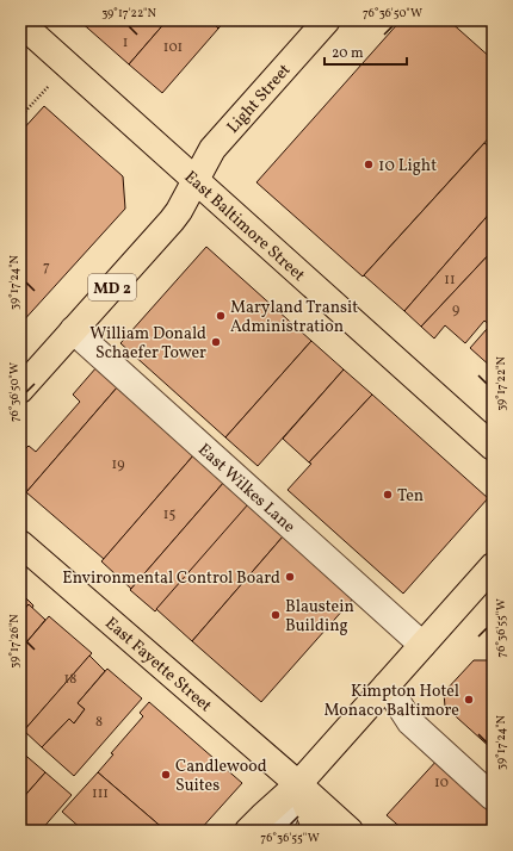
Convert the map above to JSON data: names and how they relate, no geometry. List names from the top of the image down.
{
  "streets": {
    "main road": [
      "Light Street",
      "East Baltimore Street",
      "MD 2",
      "East Fayette Street"
    ],
    "lane": ["East Wilkes Lane"]
  },
  "crossings": [
    ["Light Street", "East Baltimore Street"],
    ["Light Street", "MD 2"],
    ["East Baltimore Street", "MD 2"],
    ["MD 2", "East Wilkes Lane"]
  ],
  "places": [
    "10 Light",
    "Maryland Transit Administration",
    "William Donald Schaefer Tower",
    "Ten",
    "Environmental Control Board",
    "Blaustein Building",
    "Kimpton Hotel Monaco Baltimore",
    "Candlewood Suites"
  ],
  "house_numbers": [
    "1",
    "101",
    "7",
    "11",
    "9",
    "19",
    "15",
    "18",
    "8",
    "10",
    "111"
  ],
  "scale_bar": "20 m",
  "coordinates": [
    "39°17'22\"N",
    "76°36'50\"W",
    "39°17'24\"N",
    "76°36'55\"W",
    "39°17'26\"N"
  ]
}
